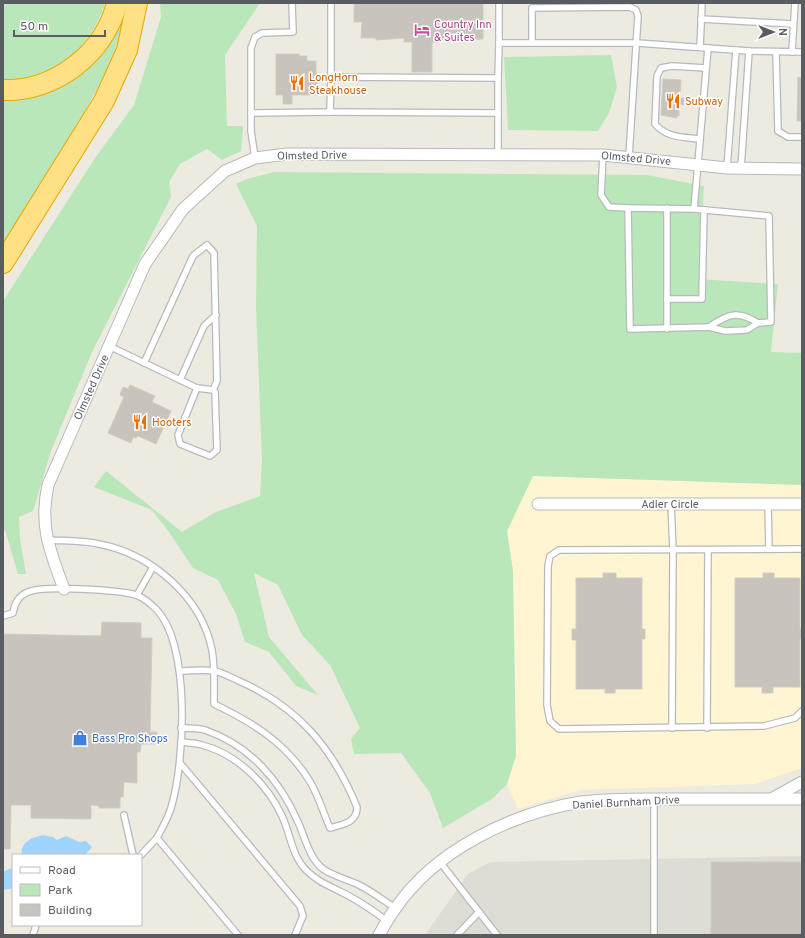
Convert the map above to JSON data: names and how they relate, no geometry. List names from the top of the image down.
{
  "streets": {
    "street": ["Olmsted Drive", "Adler Circle", "Daniel Burnham Drive"]
  },
  "places": {
    "hotel": ["Country Inn & Suites"],
    "restaurant": ["LongHorn Steakhouse", "Subway", "Hooters"],
    "shop": ["Bass Pro Shops"]
  },
  "legend": ["Road", "Park", "Building"],
  "scale_bar": "50 m",
  "north": "right"
}
